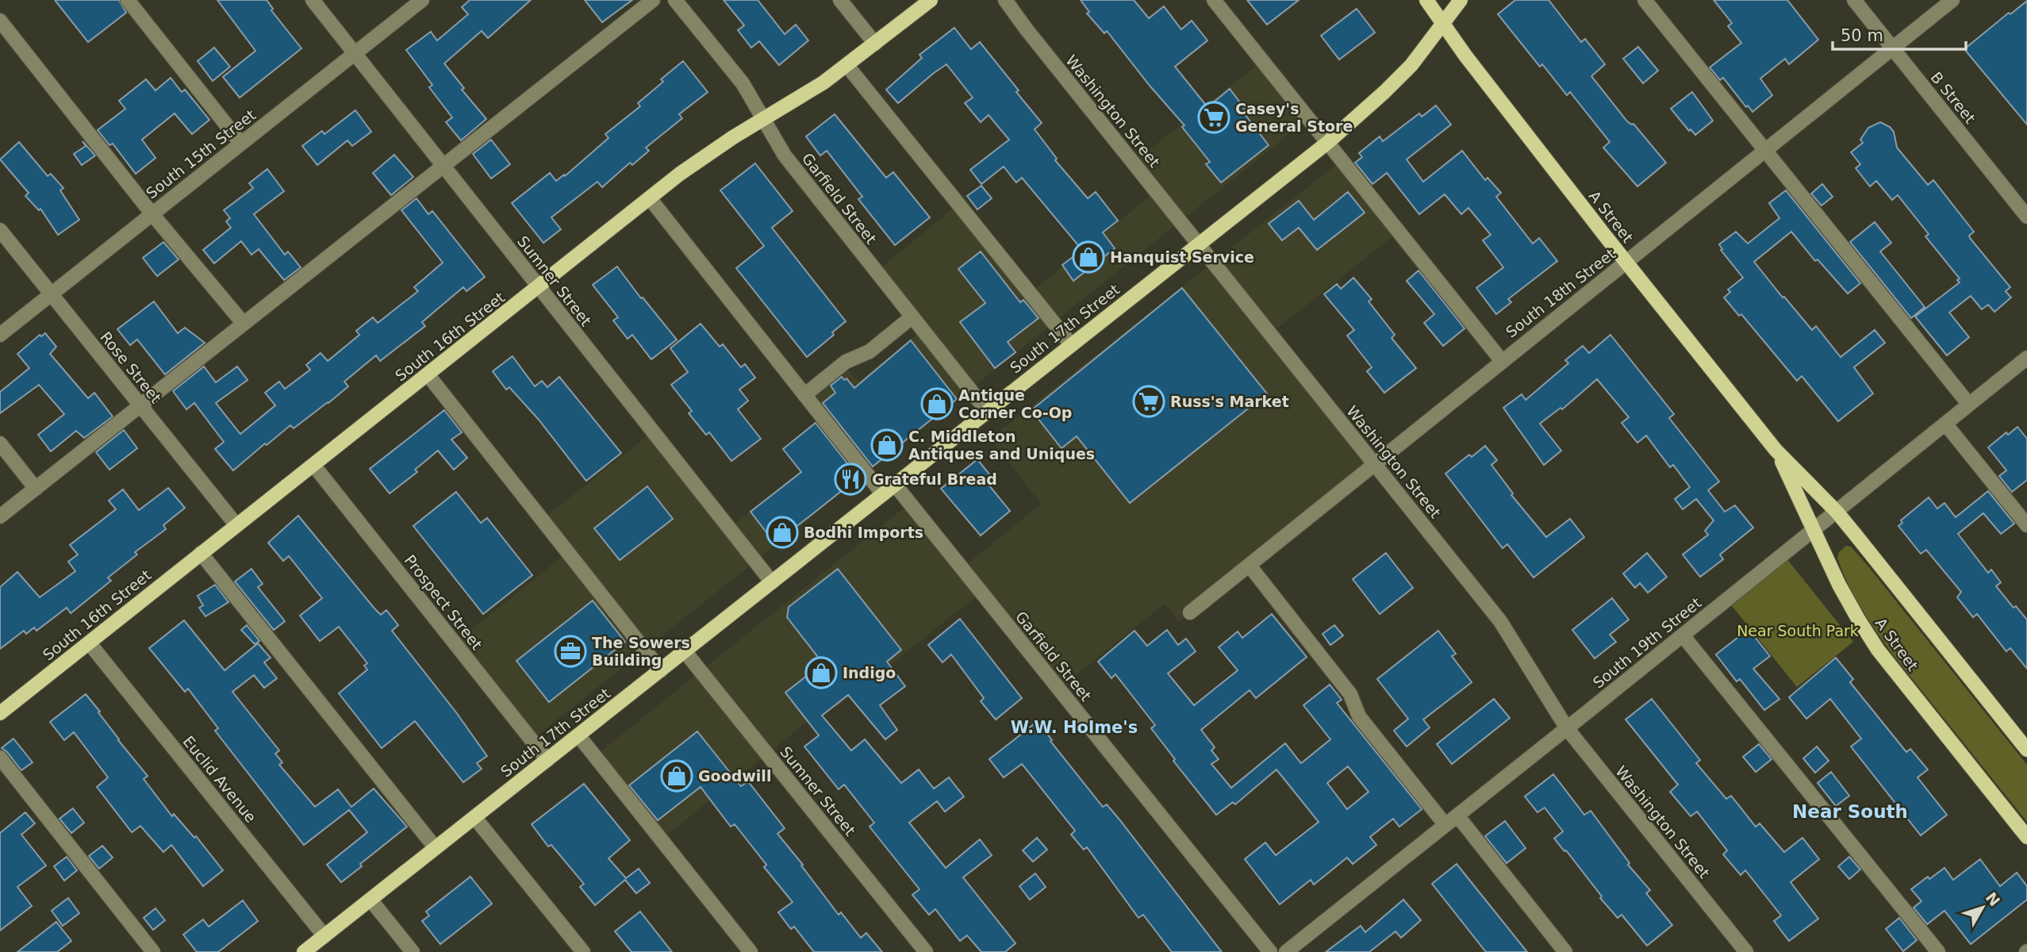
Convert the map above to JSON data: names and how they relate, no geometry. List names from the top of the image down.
{
  "streets": {
    "main road": ["A Street", "South 17th Street", "South 16th Street"],
    "street": [
      "B Street",
      "Washington Street",
      "South 15th Street",
      "Garfield Street",
      "Sumner Street",
      "South 18th Street",
      "Rose Street",
      "Prospect Street",
      "South 19th Street",
      "Euclid Avenue"
    ]
  },
  "crossings": [
    ["B Street", "South 18th Street"],
    ["Washington Street", "South 18th Street"],
    ["Washington Street", "South 17th Street"],
    ["Washington Street", "South 19th Street"],
    ["South 15th Street", "Sumner Street"],
    ["South 15th Street", "Rose Street"],
    ["Garfield Street", "South 17th Street"],
    ["Garfield Street", "South 16th Street"],
    ["A Street", "South 18th Street"],
    ["A Street", "South 17th Street"],
    ["A Street", "South 19th Street"],
    ["Sumner Street", "South 17th Street"],
    ["Sumner Street", "South 16th Street"],
    ["South 17th Street", "Prospect Street"],
    ["South 17th Street", "Euclid Avenue"],
    ["South 16th Street", "Rose Street"],
    ["South 16th Street", "Prospect Street"],
    ["South 16th Street", "Euclid Avenue"]
  ],
  "districts": ["W.W. Holme's", "Near South"],
  "parks": ["Near South Park"],
  "places": {
    "supermarket": ["Casey's General Store", "Russ's Market"],
    "shop": [
      "Hanquist Service",
      "Antique Corner Co-Op",
      "C. Middleton Antiques and Uniques",
      "Bodhi Imports",
      "Indigo",
      "Goodwill"
    ],
    "restaurant": ["Grateful Bread"],
    "office": ["The Sowers Building"]
  },
  "scale_bar": "50 m",
  "north": "top right"
}
